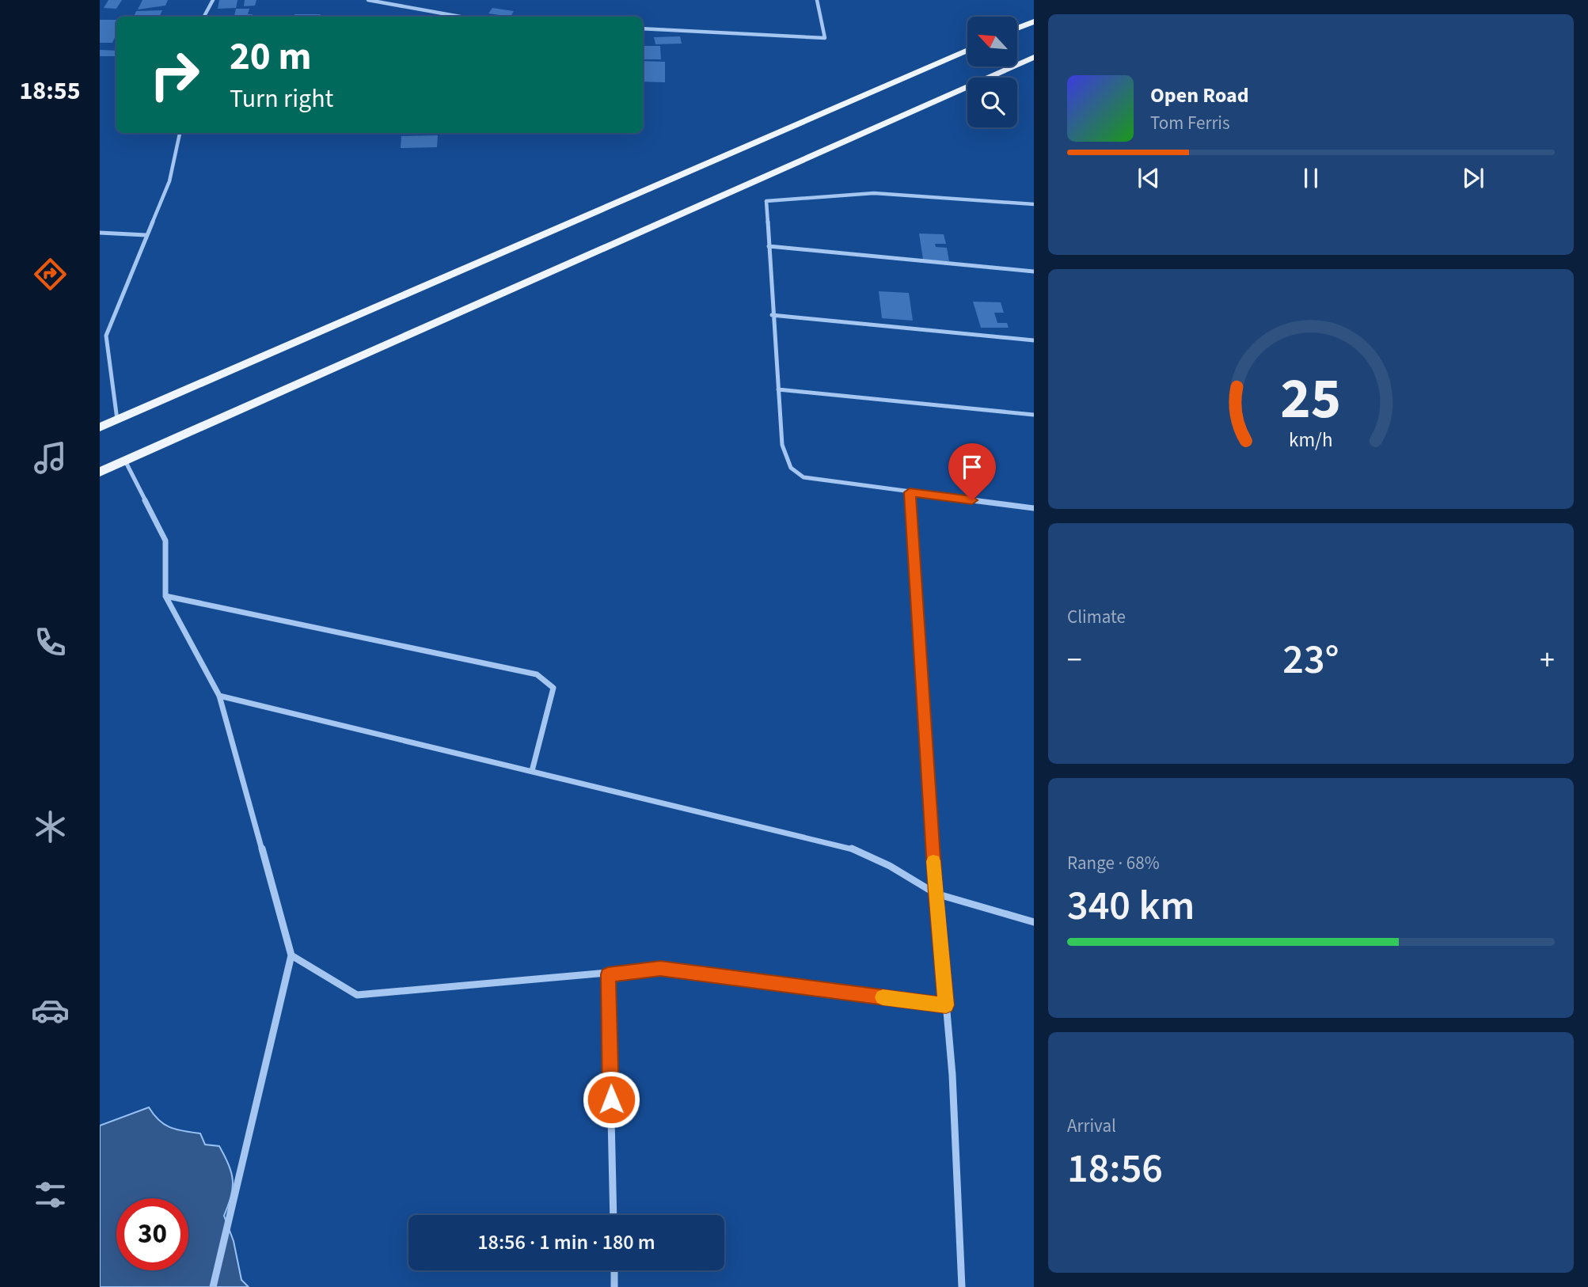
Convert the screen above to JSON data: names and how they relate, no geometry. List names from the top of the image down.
{
  "north": "top left",
  "page": {
    "tabs": "18:55",
    "turn": ["20 m", "Turn right"],
    "song": ["Open Road", "Tom Ferris"],
    "tile": [
      "Climate",
      ["Range · 68%", "340 km"],
      ["Arrival", "18:56"]
    ],
    "heat": ["−", "23°", "+"],
    "limit": "30",
    "trip": "18:56 · 1 min · 180 m",
    "gauge": ["25", "km/h"]
  }
}
